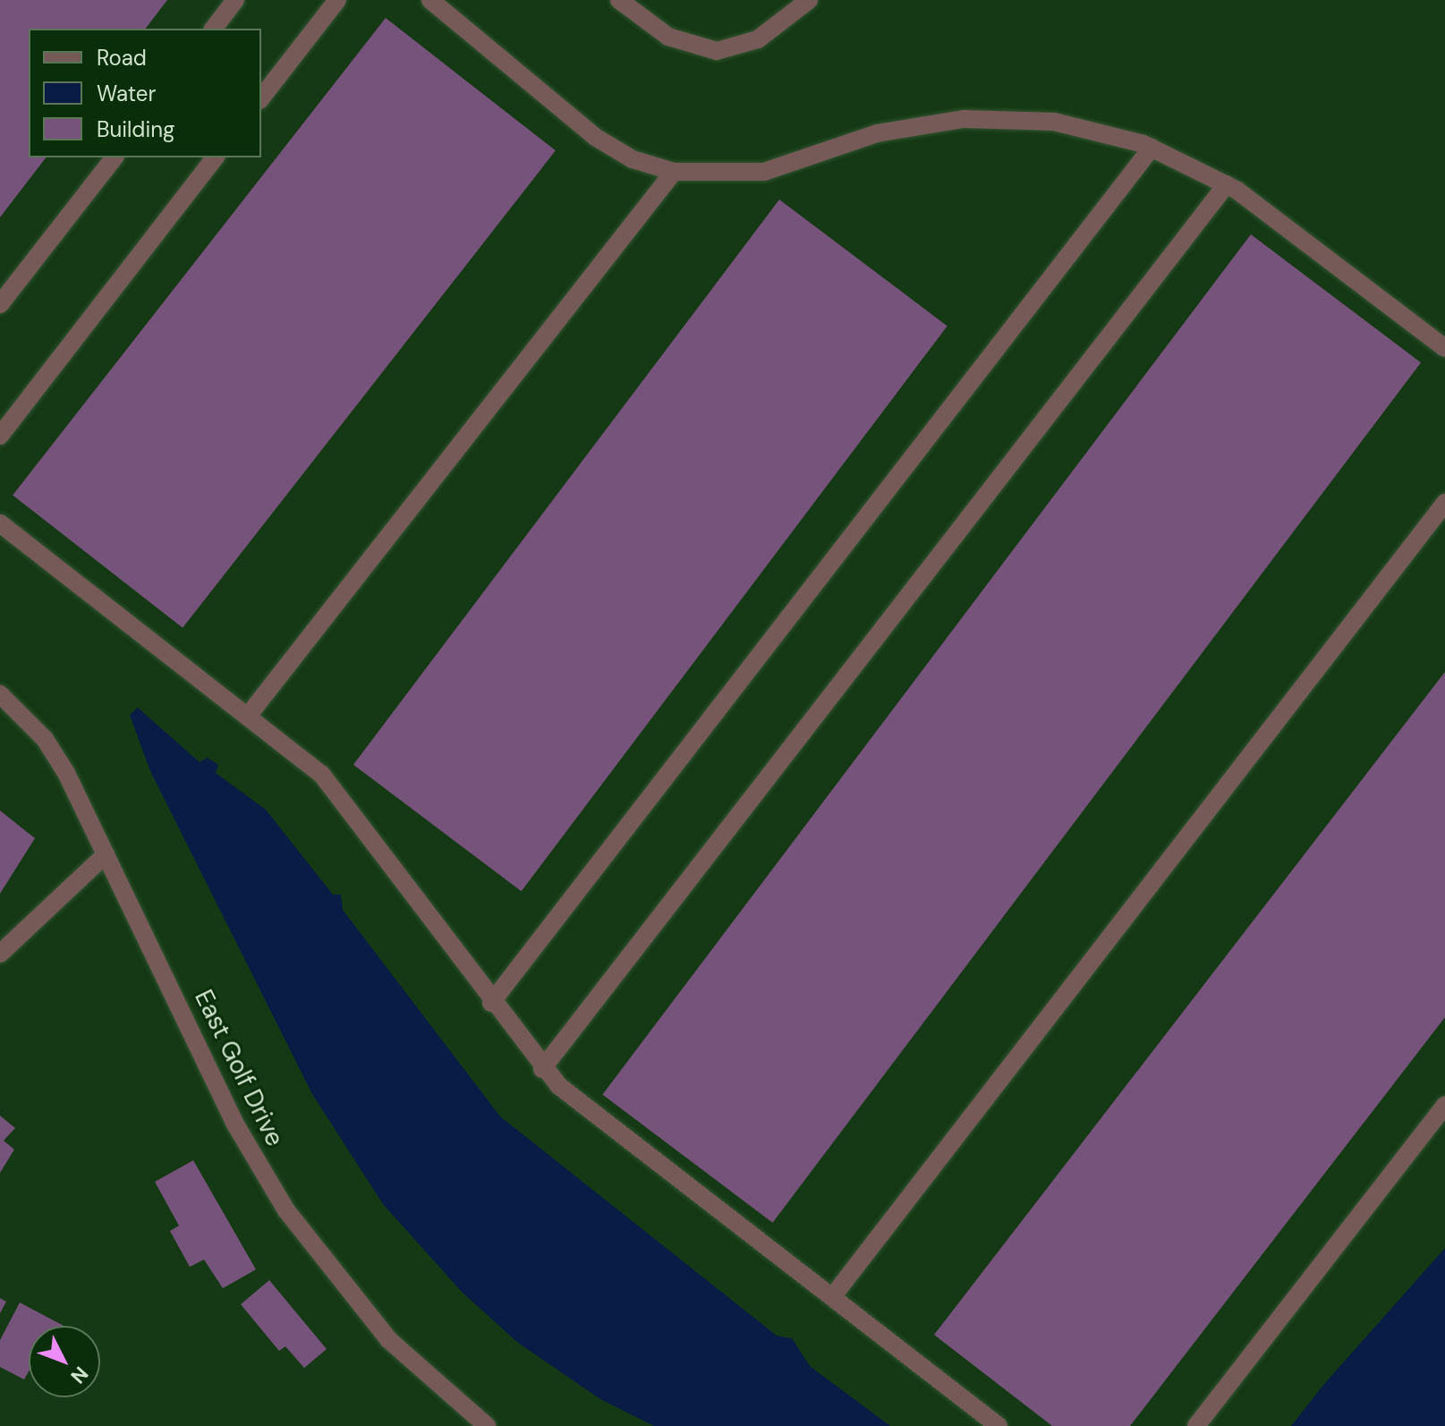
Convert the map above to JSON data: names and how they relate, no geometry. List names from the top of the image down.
{
  "streets": {
    "street": ["East Golf Drive"]
  },
  "legend": ["Road", "Water", "Building"],
  "north": "bottom right"
}
